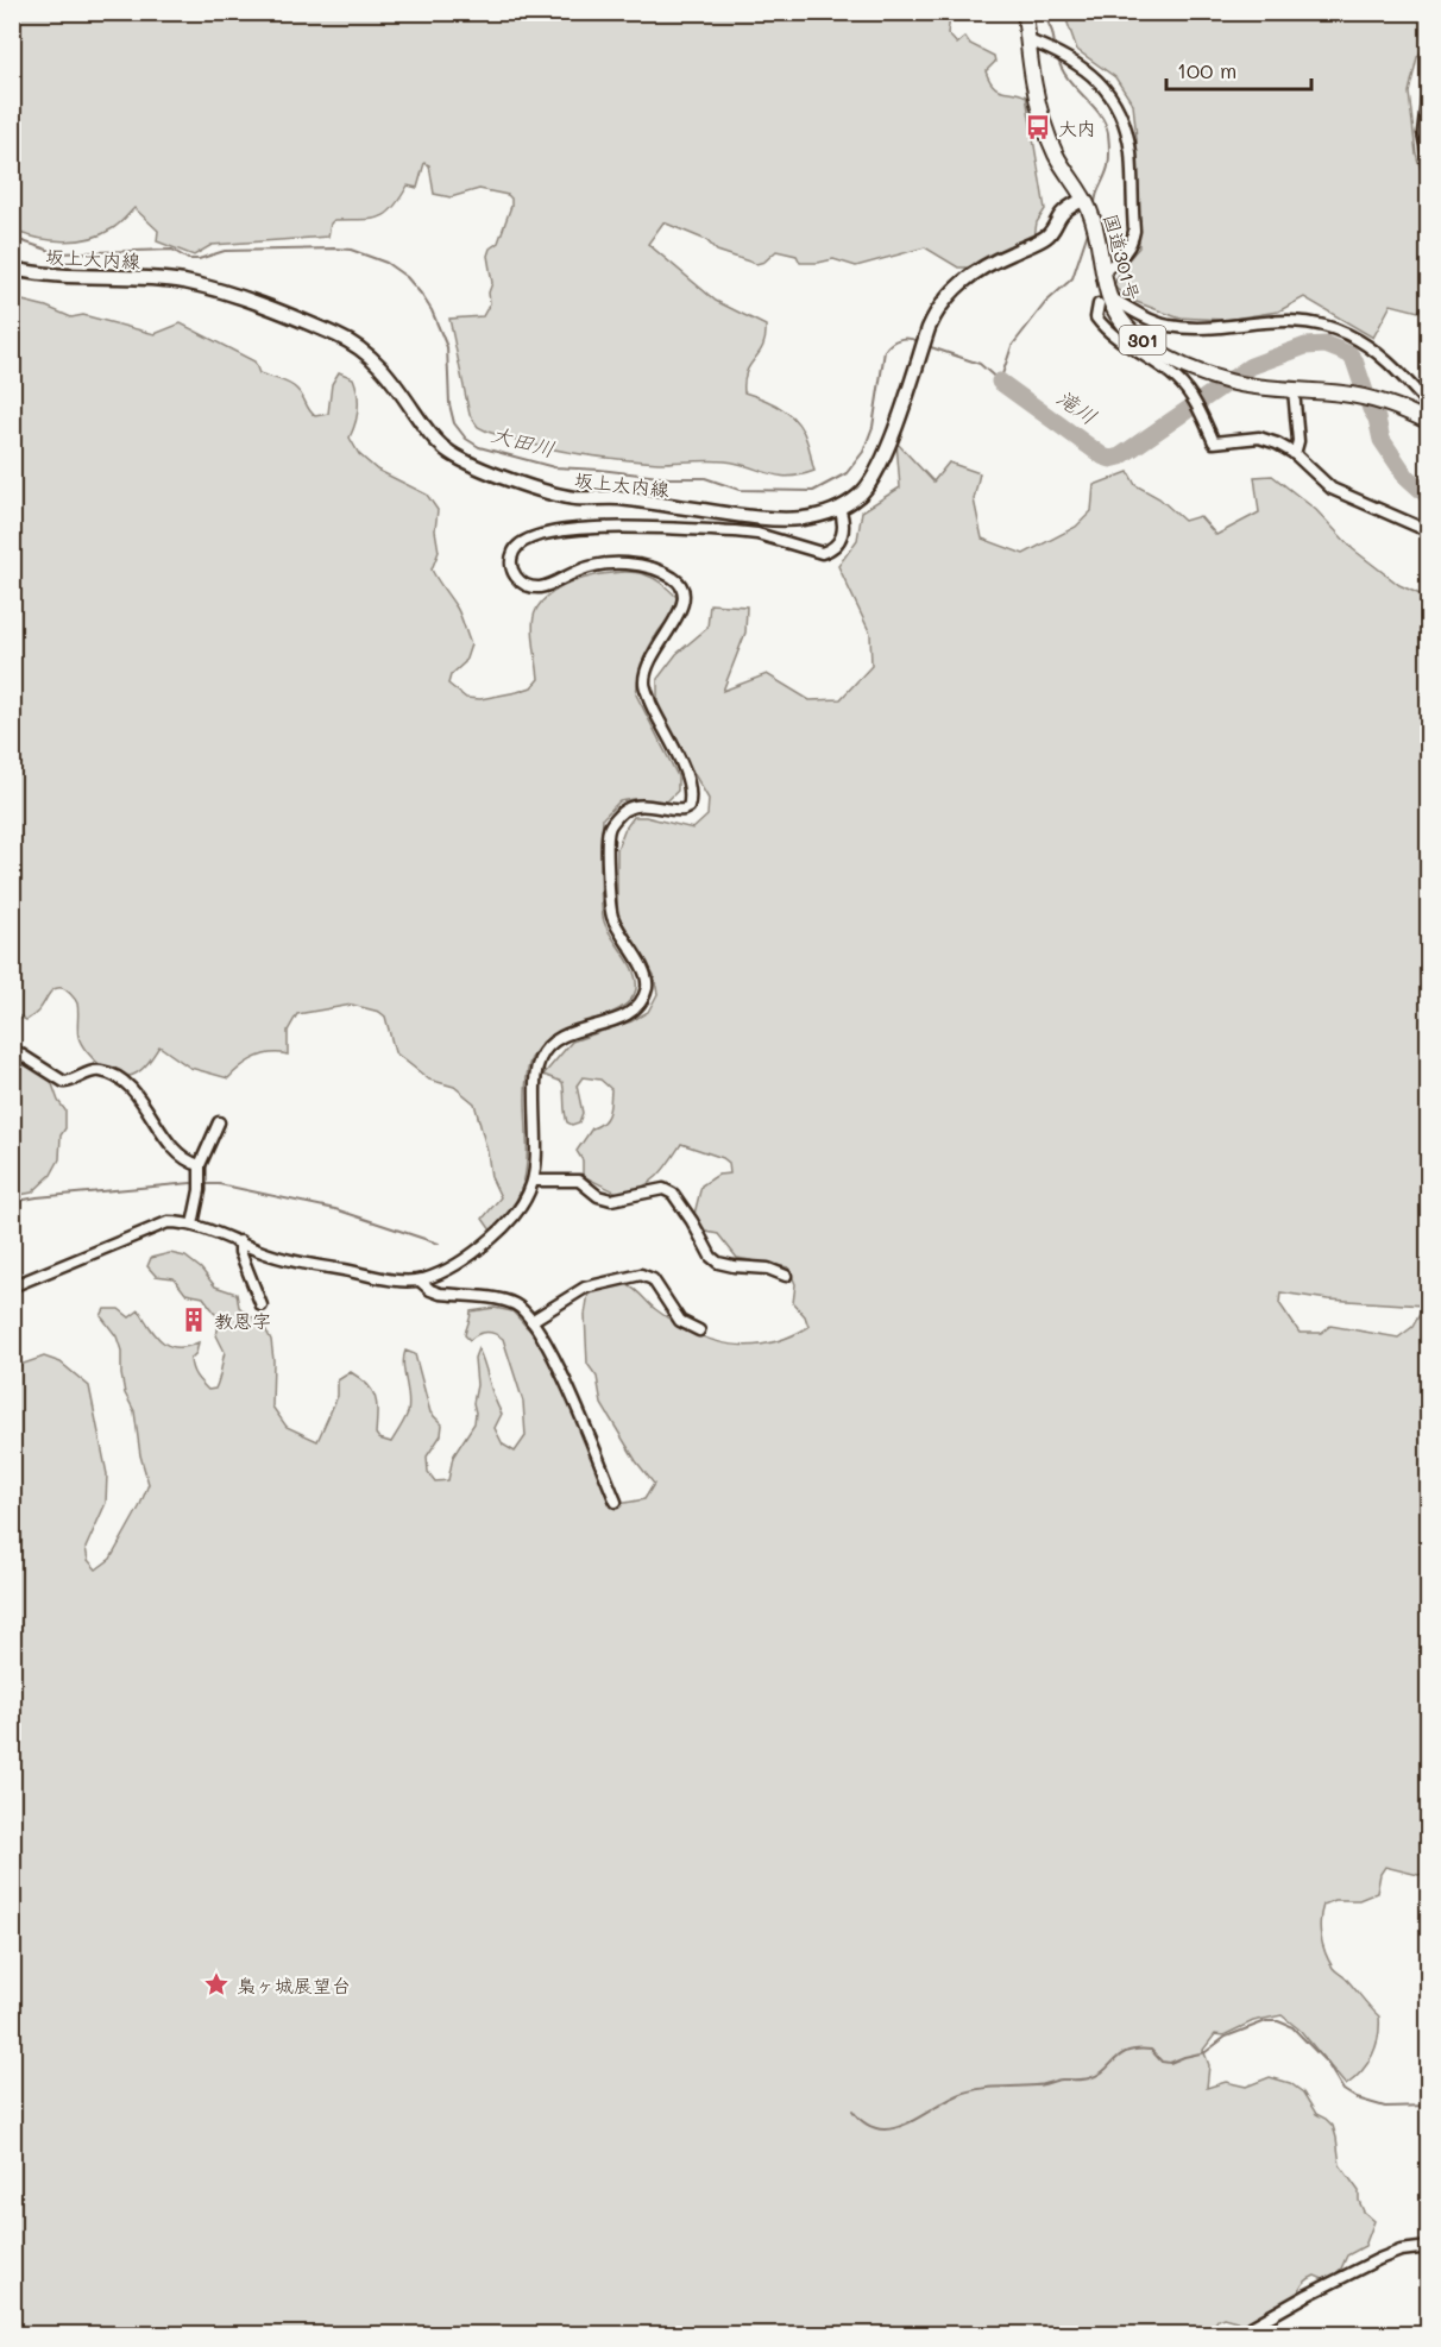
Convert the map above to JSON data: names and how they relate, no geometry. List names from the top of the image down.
{
  "streets": {
    "highway": ["国道301号", "301"],
    "main road": ["坂上大内線"]
  },
  "crossings": [
    ["国道301号", "坂上大内線"]
  ],
  "water": ["滝川", "大田川"],
  "places": {
    "bus stop": ["大内"],
    "building": ["教恩字"],
    "place": ["梟ヶ城展望台"]
  },
  "scale_bar": "100 m"
}
